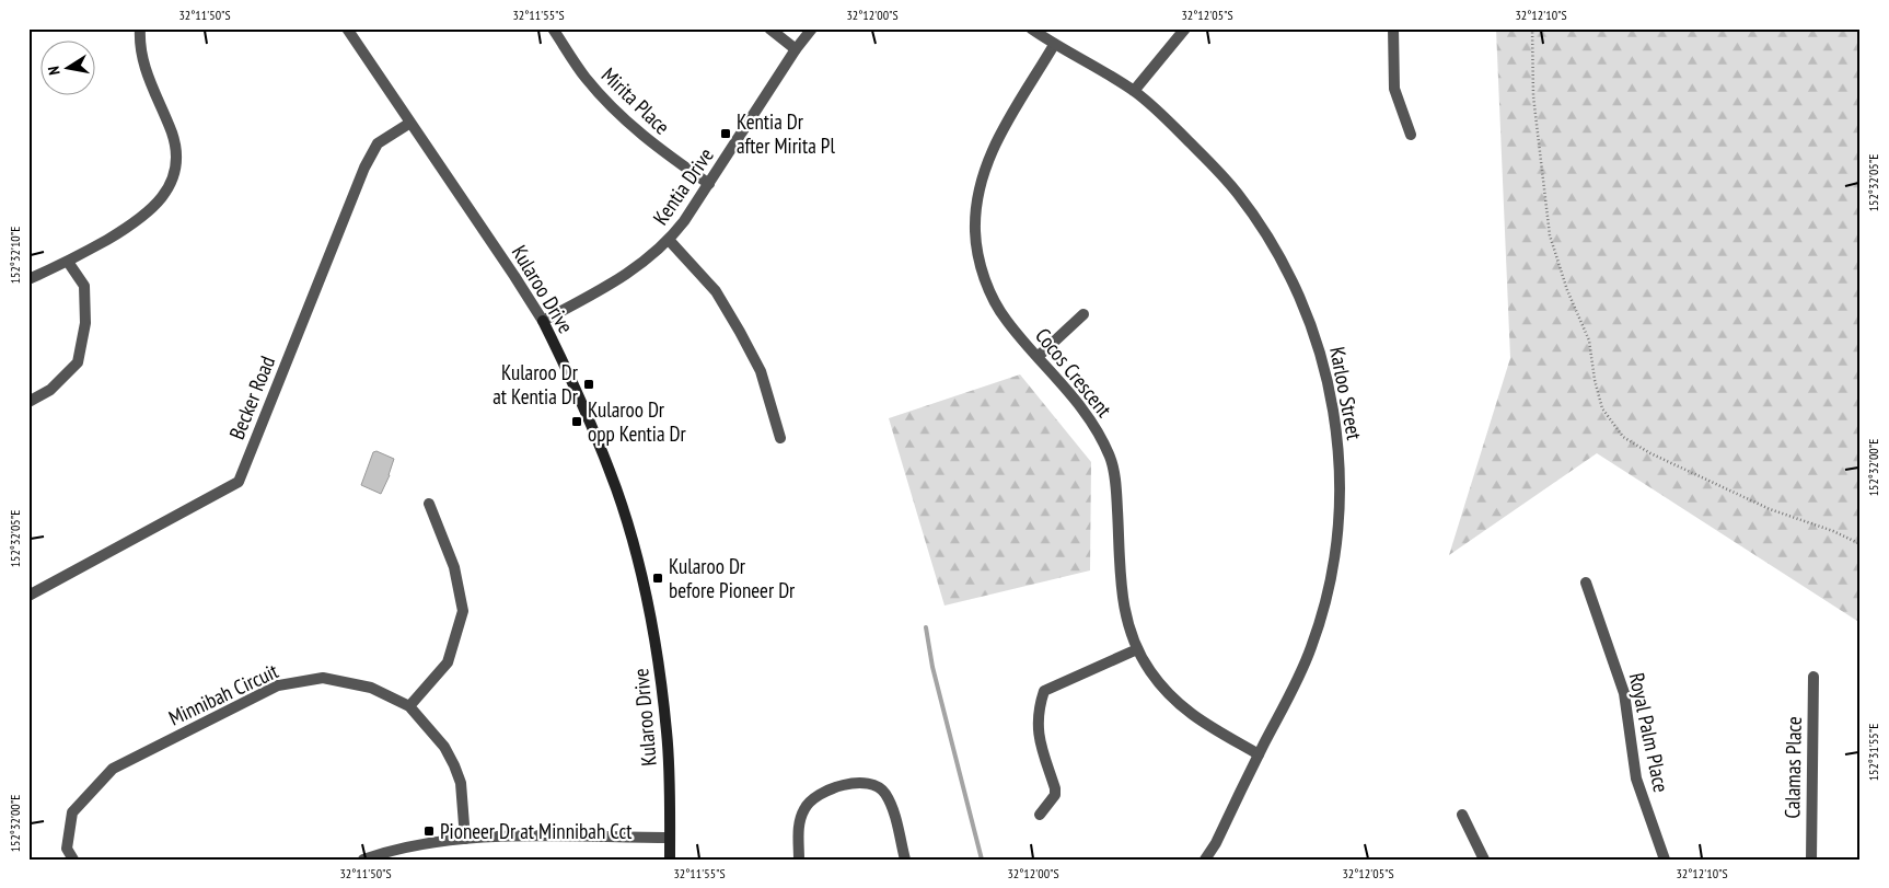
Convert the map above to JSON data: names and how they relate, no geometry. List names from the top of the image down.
{
  "streets": {
    "main road": ["Kularoo Drive"],
    "street": [
      "Mirita Place",
      "Kentia Drive",
      "Cocos Crescent",
      "Karloo Street",
      "Becker Road",
      "Minnibah Circuit",
      "Royal Palm Place",
      "Calamas Place"
    ]
  },
  "crossings": [
    ["Mirita Place", "Kentia Drive"],
    ["Kentia Drive", "Kularoo Drive"],
    ["Kularoo Drive", "Becker Road"],
    ["Cocos Crescent", "Karloo Street"]
  ],
  "places": {
    "transit": [
      "Kentia Dr after Mirita Pl",
      "Kularoo Dr at Kentia Dr",
      "Kularoo Dr opp Kentia Dr",
      "Kularoo Dr before Pioneer Dr",
      "Pioneer Dr at Minnibah Cct"
    ]
  },
  "north": "left",
  "coordinates": [
    "32°11'50\"S",
    "32°11'55\"S",
    "32°12'00\"S",
    "32°12'05\"S",
    "32°12'10\"S",
    "152°32'05\"E",
    "152°32'10\"E",
    "152°32'00\"E",
    "152°31'55\"E"
  ]
}
